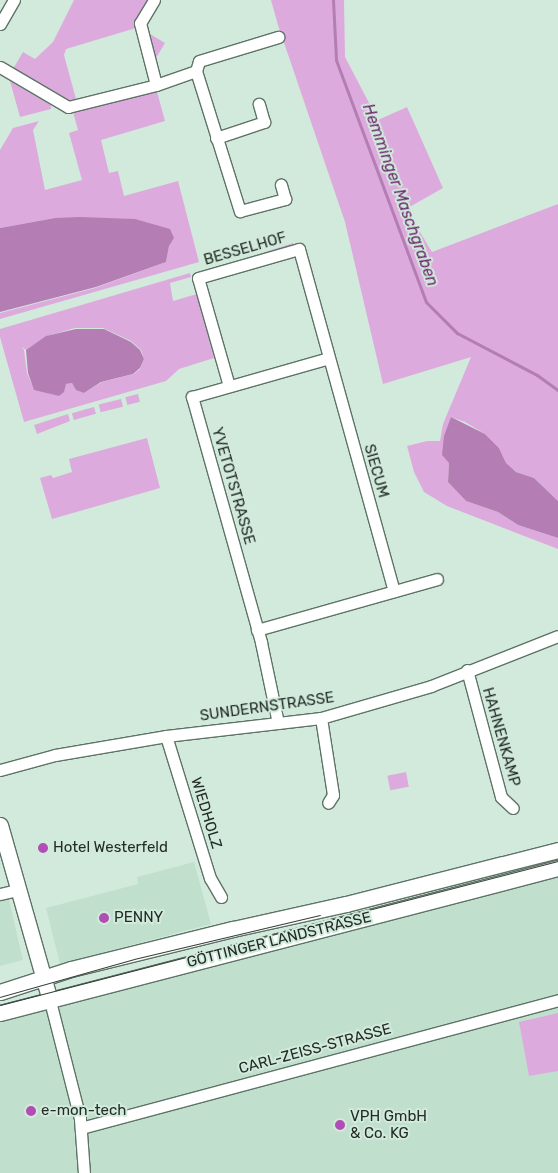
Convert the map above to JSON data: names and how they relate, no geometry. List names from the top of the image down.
{
  "streets": {
    "street": [
      "BESSELHOF",
      "SIECUM",
      "YVETOTSTRASSE",
      "SUNDERNSTRASSE",
      "HAHNENKAMP",
      "WIEDHOLZ",
      "GÖTTINGER LANDSTRASSE",
      "CARL-ZEISS-STRASSE"
    ]
  },
  "crossings": [
    ["BESSELHOF", "SIECUM"],
    ["BESSELHOF", "YVETOTSTRASSE"],
    ["SIECUM", "YVETOTSTRASSE"],
    ["YVETOTSTRASSE", "SUNDERNSTRASSE"],
    ["SUNDERNSTRASSE", "HAHNENKAMP"],
    ["SUNDERNSTRASSE", "WIEDHOLZ"]
  ],
  "water": ["Hemminger Maschgraben"],
  "places": [
    "Hotel Westerfeld",
    "PENNY",
    "e-mon-tech",
    "VPH GmbH & Co. KG"
  ]
}
